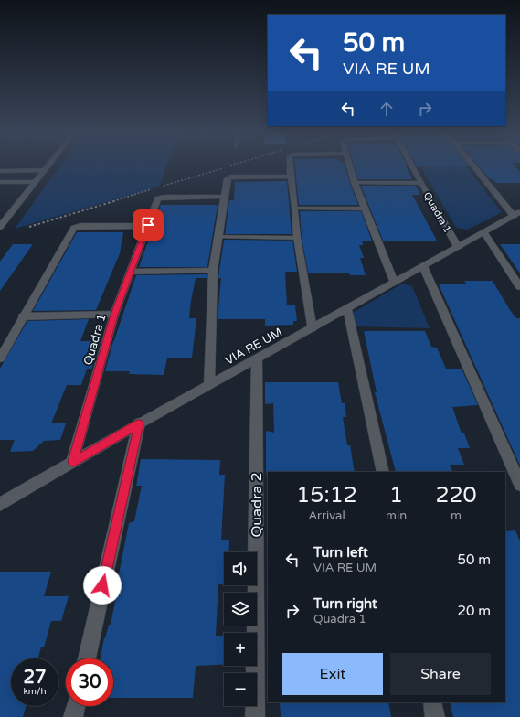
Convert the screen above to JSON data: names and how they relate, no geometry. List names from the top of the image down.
{
  "streets": {
    "street": ["Quadra 1", "VIA RE UM", "Quadra 2"]
  },
  "crossings": [
    ["Quadra 1", "VIA RE UM"],
    ["VIA RE UM", "Quadra 2"]
  ],
  "page": {
    "turn": ["50 m", "VIA RE UM"],
    "eta": [
      "15:12",
      "Arrival",
      "1",
      "min",
      "220",
      "m"
    ],
    "list": [
      {
        "name": "Turn left",
        "note": "VIA RE UM",
        "value": "50 m"
      },
      {
        "name": "Turn right",
        "note": "Quadra 1",
        "value": "20 m"
      }
    ],
    "map_buttons": ["+", "−"],
    "buttons": ["Exit", "Share"],
    "speed": "27 km/h",
    "limit": "30"
  }
}
